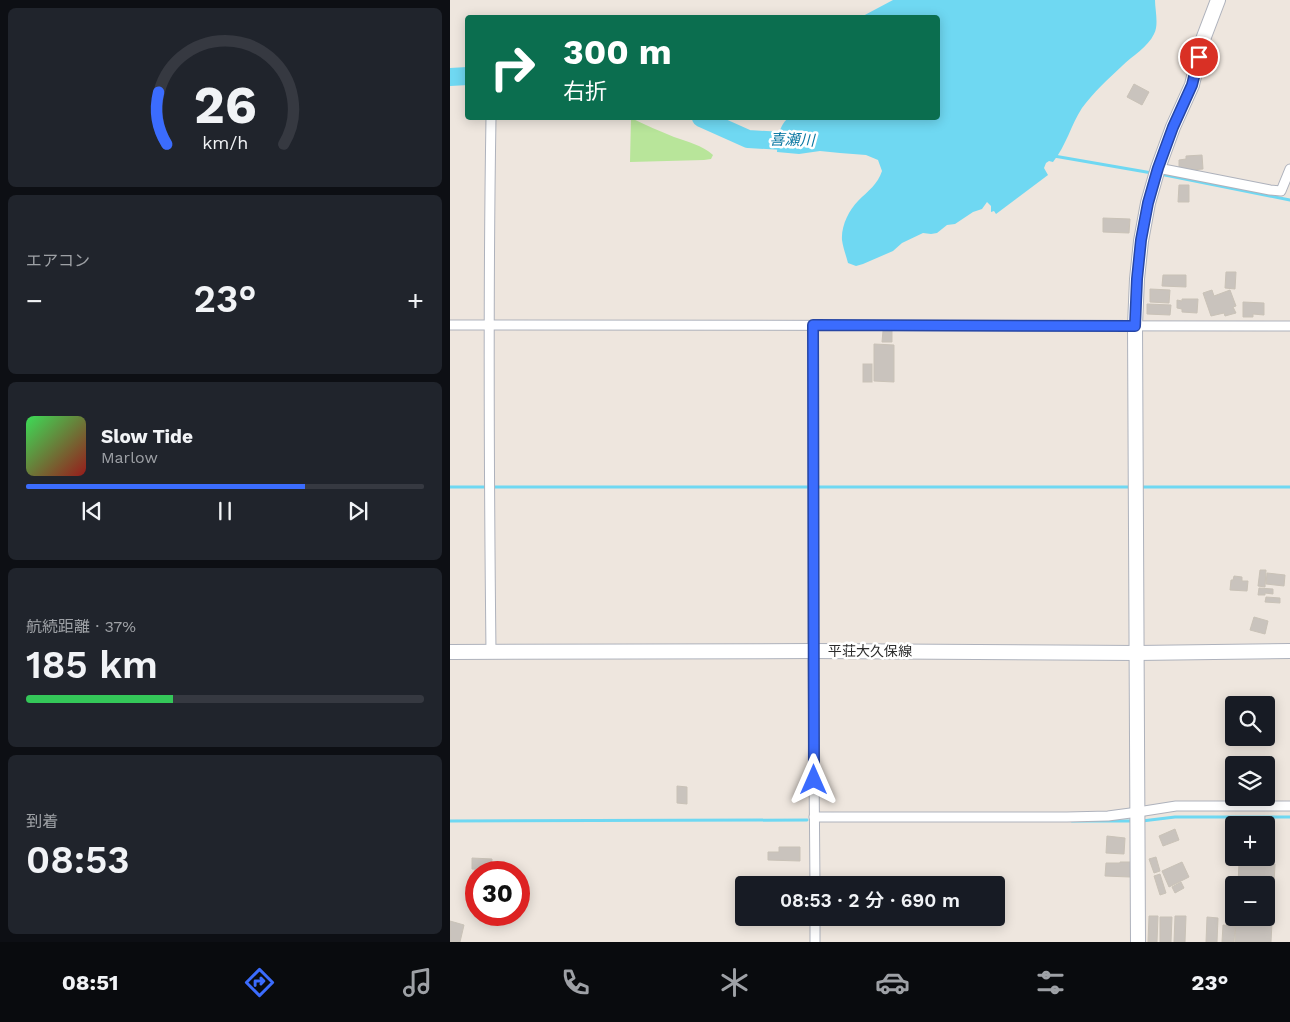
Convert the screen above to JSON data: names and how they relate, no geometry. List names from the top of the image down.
{
  "streets": {
    "street": ["平荘大久保線"]
  },
  "water": ["喜瀬川"],
  "page": {
    "turn": ["300 m", "右折"],
    "tile": [
      "エアコン",
      ["航続距離 · 37%", "185 km"],
      ["到着", "08:53"]
    ],
    "heat": ["−", "23°", "+"],
    "song": ["Slow Tide", "Marlow"],
    "map_buttons": ["+", "−"],
    "limit": "30",
    "trip": "08:53 · 2 分 · 690 m",
    "tabs": ["08:51", "23°"],
    "gauge": ["26", "km/h"]
  }
}
